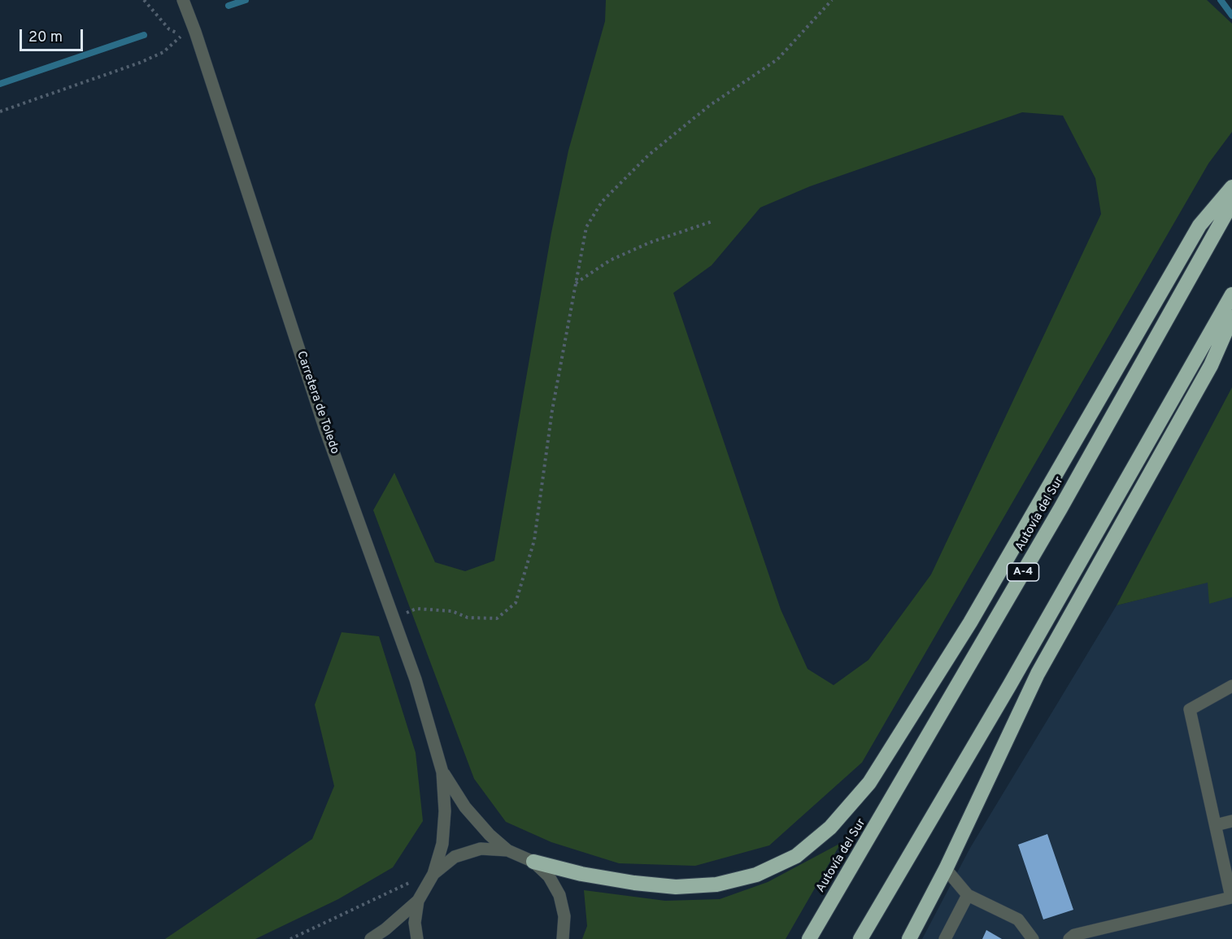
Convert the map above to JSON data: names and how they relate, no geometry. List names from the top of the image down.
{
  "streets": {
    "highway": ["Autovía del Sur", "A-4"],
    "street": ["Carretera de Toledo"]
  },
  "scale_bar": "20 m"
}
